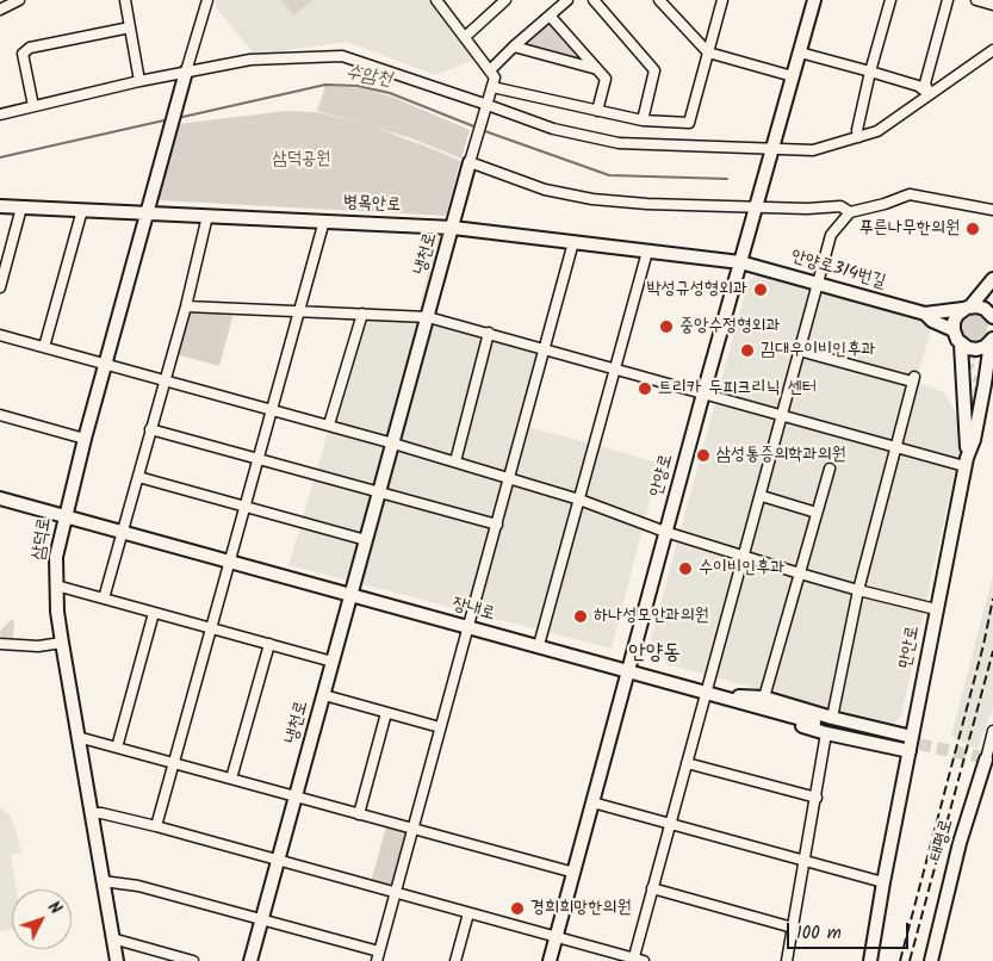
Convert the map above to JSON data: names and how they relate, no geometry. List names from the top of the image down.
{
  "streets": {
    "street": [
      "병목안로",
      "냉천로",
      "안양로314번길",
      "안양로",
      "삼덕로",
      "장내로",
      "만안로",
      "태평로"
    ]
  },
  "crossings": [
    ["병목안로", "냉천로"],
    ["병목안로", "안양로314번길"],
    ["병목안로", "안양로"],
    ["병목안로", "삼덕로"],
    ["냉천로", "장내로"],
    ["안양로314번길", "안양로"],
    ["안양로", "장내로"],
    ["삼덕로", "장내로"]
  ],
  "districts": ["안양동"],
  "water": ["수암천"],
  "parks": ["삼덕공원"],
  "places": [
    "푸른나무한의원",
    "박성규성형외과",
    "중앙수정형외과",
    "김대우이비인후과",
    "트리카 두피크리닉 센터",
    "삼성통증의학과의원",
    "수이비인후과",
    "하나성모안과의원",
    "경희희망한의원"
  ],
  "scale_bar": "100 m",
  "north": "top right"
}
